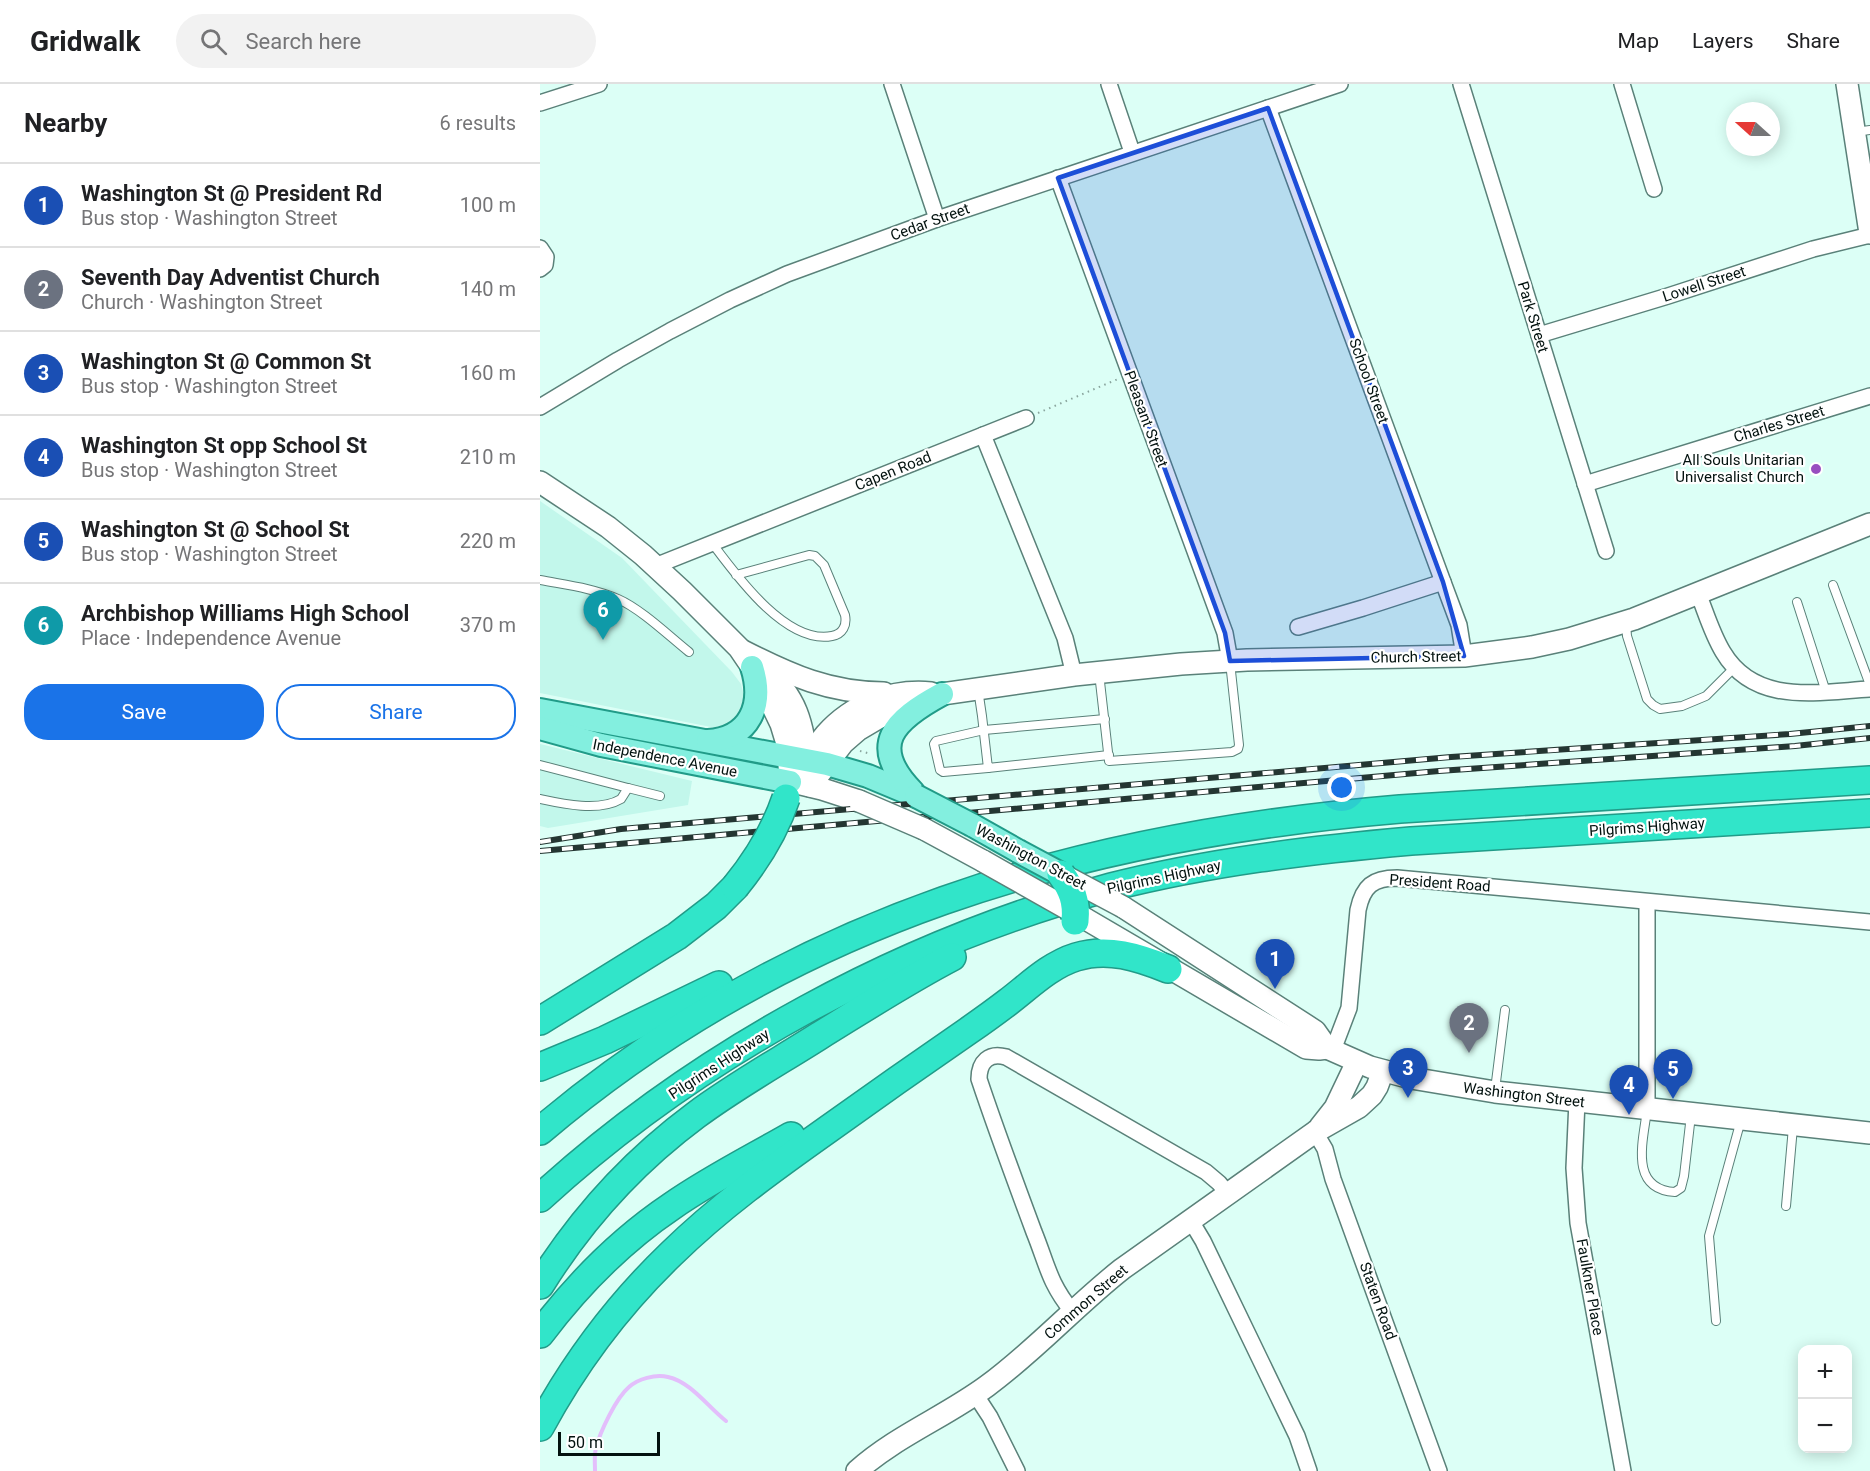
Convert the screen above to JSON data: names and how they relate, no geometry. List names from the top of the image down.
{
  "streets": {
    "highway": ["Pilgrims Highway"],
    "main road": [
      "Church Street",
      "Independence Avenue",
      "Washington Street",
      "Common Street"
    ],
    "street": [
      "Cedar Street",
      "Lowell Street",
      "Park Street",
      "School Street",
      "Pleasant Street",
      "Charles Street",
      "Capen Road",
      "President Road",
      "Faulkner Place",
      "Staten Road"
    ]
  },
  "crossings": [
    ["Cedar Street", "School Street"],
    ["Cedar Street", "Pleasant Street"],
    ["Lowell Street", "Park Street"],
    ["Park Street", "Charles Street"],
    ["School Street", "Church Street"],
    ["Pleasant Street", "Church Street"],
    ["Church Street", "Independence Avenue"],
    ["Church Street", "Washington Street"],
    ["Independence Avenue", "Washington Street"],
    ["Pilgrims Highway", "Washington Street"],
    ["Washington Street", "President Road"],
    ["Washington Street", "Faulkner Place"],
    ["Washington Street", "Common Street"],
    ["Staten Road", "Common Street"]
  ],
  "places": ["All Souls Unitarian Universalist Church"],
  "scale_bar": "50 m",
  "north": "left",
  "page": {
    "header": "Gridwalk",
    "search": "Search here",
    "nav": ["Map", "Layers", "Share"],
    "heading": ["Nearby", "6 results"],
    "list": [
      {
        "mark": "1",
        "name": "Washington St @ President Rd",
        "note": "Bus stop · Washington Street",
        "value": "100 m"
      },
      {
        "mark": "2",
        "name": "Seventh Day Adventist Church",
        "note": "Church · Washington Street",
        "value": "140 m"
      },
      {
        "mark": "3",
        "name": "Washington St @ Common St",
        "note": "Bus stop · Washington Street",
        "value": "160 m"
      },
      {
        "mark": "4",
        "name": "Washington St opp School St",
        "note": "Bus stop · Washington Street",
        "value": "210 m"
      },
      {
        "mark": "5",
        "name": "Washington St @ School St",
        "note": "Bus stop · Washington Street",
        "value": "220 m"
      },
      {
        "mark": "6",
        "name": "Archbishop Williams High School",
        "note": "Place · Independence Avenue",
        "value": "370 m"
      }
    ],
    "pins": [
      "6",
      "1",
      "2",
      "3",
      "5",
      "4"
    ],
    "buttons": ["Save", "Share"],
    "map_buttons": ["+", "−"],
    "scale": "50 m"
  }
}
